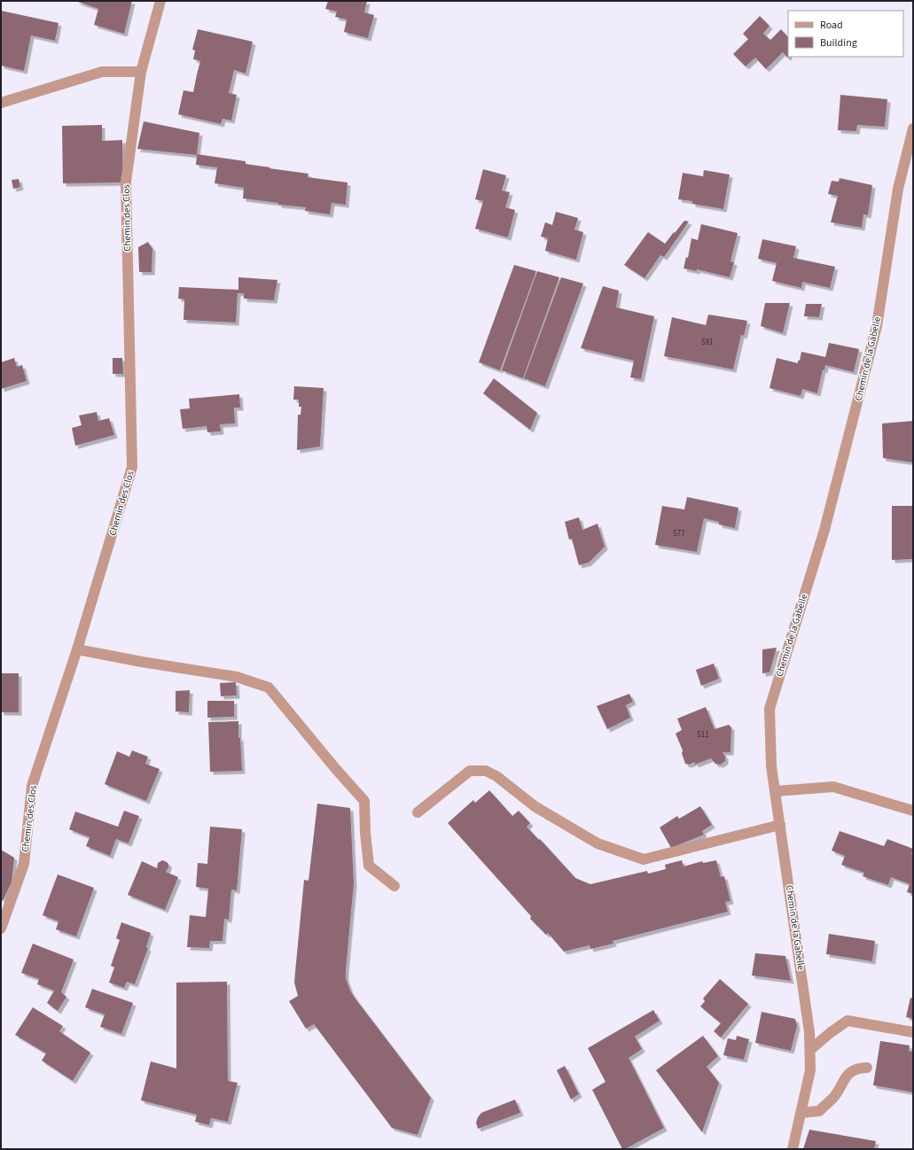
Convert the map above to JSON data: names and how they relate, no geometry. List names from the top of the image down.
{
  "streets": {
    "street": ["Chemin des Clos", "Chemin de la Gabelle"]
  },
  "house_numbers": ["581", "577", "511"],
  "legend": ["Road", "Building"]
}
